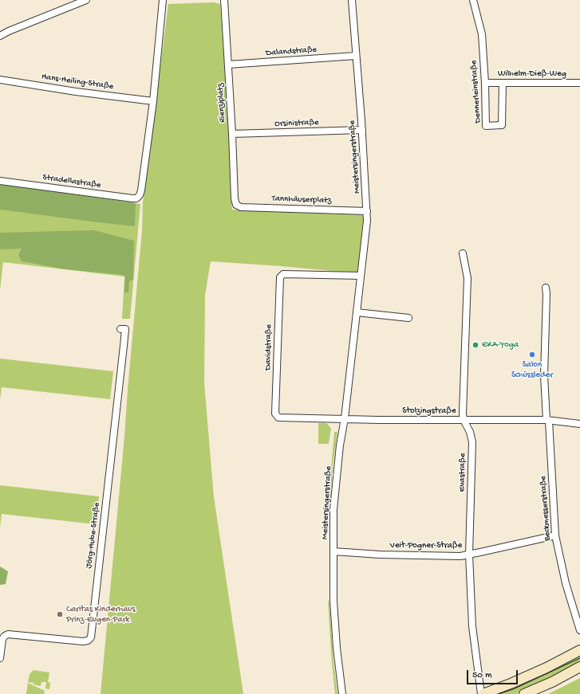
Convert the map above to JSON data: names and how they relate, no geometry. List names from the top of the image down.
{
  "streets": {
    "street": [
      "Dalandstraße",
      "Wilhelm-Dieß-Weg",
      "Hans-Heiling-Straße",
      "Dennerleinstraße",
      "Rienziplatz",
      "Orsinistraße",
      "Meistersingerstraße",
      "Stradellastraße",
      "Tannhäuserplatz",
      "Davidstraße",
      "Stolzingstraße",
      "Evastraße",
      "Beckmesserstraße",
      "Jörg-Hube-Straße",
      "Veit-Pogner-Straße"
    ]
  },
  "crossings": [
    ["Dalandstraße", "Rienziplatz"],
    ["Dalandstraße", "Meistersingerstraße"],
    ["Wilhelm-Dieß-Weg", "Dennerleinstraße"],
    ["Hans-Heiling-Straße", "Stradellastraße"],
    ["Rienziplatz", "Orsinistraße"],
    ["Rienziplatz", "Tannhäuserplatz"],
    ["Orsinistraße", "Meistersingerstraße"],
    ["Meistersingerstraße", "Tannhäuserplatz"],
    ["Meistersingerstraße", "Davidstraße"],
    ["Meistersingerstraße", "Stolzingstraße"],
    ["Meistersingerstraße", "Veit-Pogner-Straße"],
    ["Davidstraße", "Stolzingstraße"],
    ["Stolzingstraße", "Evastraße"],
    ["Stolzingstraße", "Beckmesserstraße"],
    ["Evastraße", "Veit-Pogner-Straße"],
    ["Beckmesserstraße", "Veit-Pogner-Straße"]
  ],
  "places": ["EKA-Yoga", "Salon Schüssleder", "Caritas Kinderhaus Prinz-Eugen-Park"],
  "scale_bar": "50 m"
}
